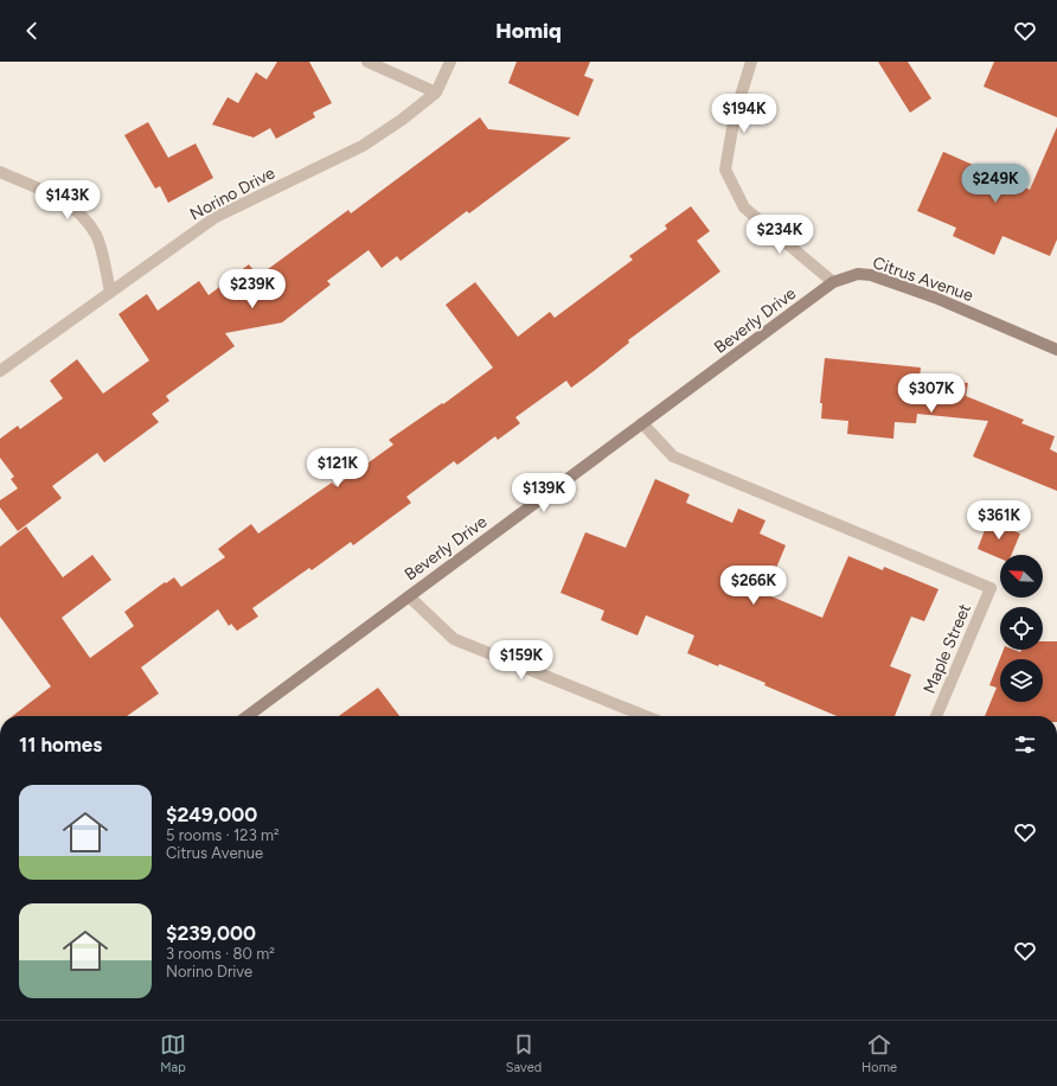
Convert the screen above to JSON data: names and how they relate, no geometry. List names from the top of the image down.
{
  "streets": {
    "street": [
      "Norino Drive",
      "Citrus Avenue",
      "Beverly Drive",
      "Maple Street"
    ]
  },
  "crossings": [
    ["Citrus Avenue", "Beverly Drive"],
    ["Beverly Drive", "Maple Street"]
  ],
  "north": "top left",
  "page": {
    "header": "Homiq",
    "price": [
      "$194K",
      "$249K",
      "$143K",
      "$234K",
      "$239K",
      "$307K",
      "$121K",
      "$139K",
      "$361K",
      "$266K",
      "$159K"
    ],
    "heading": "11 homes",
    "list": [
      {
        "name": "$249,000",
        "note": "5 rooms · 123 m² · Citrus Avenue"
      },
      {
        "name": "$239,000",
        "note": "3 rooms · 80 m² · Norino Drive"
      }
    ],
    "tabs": ["Map", "Saved", "Home"]
  }
}
